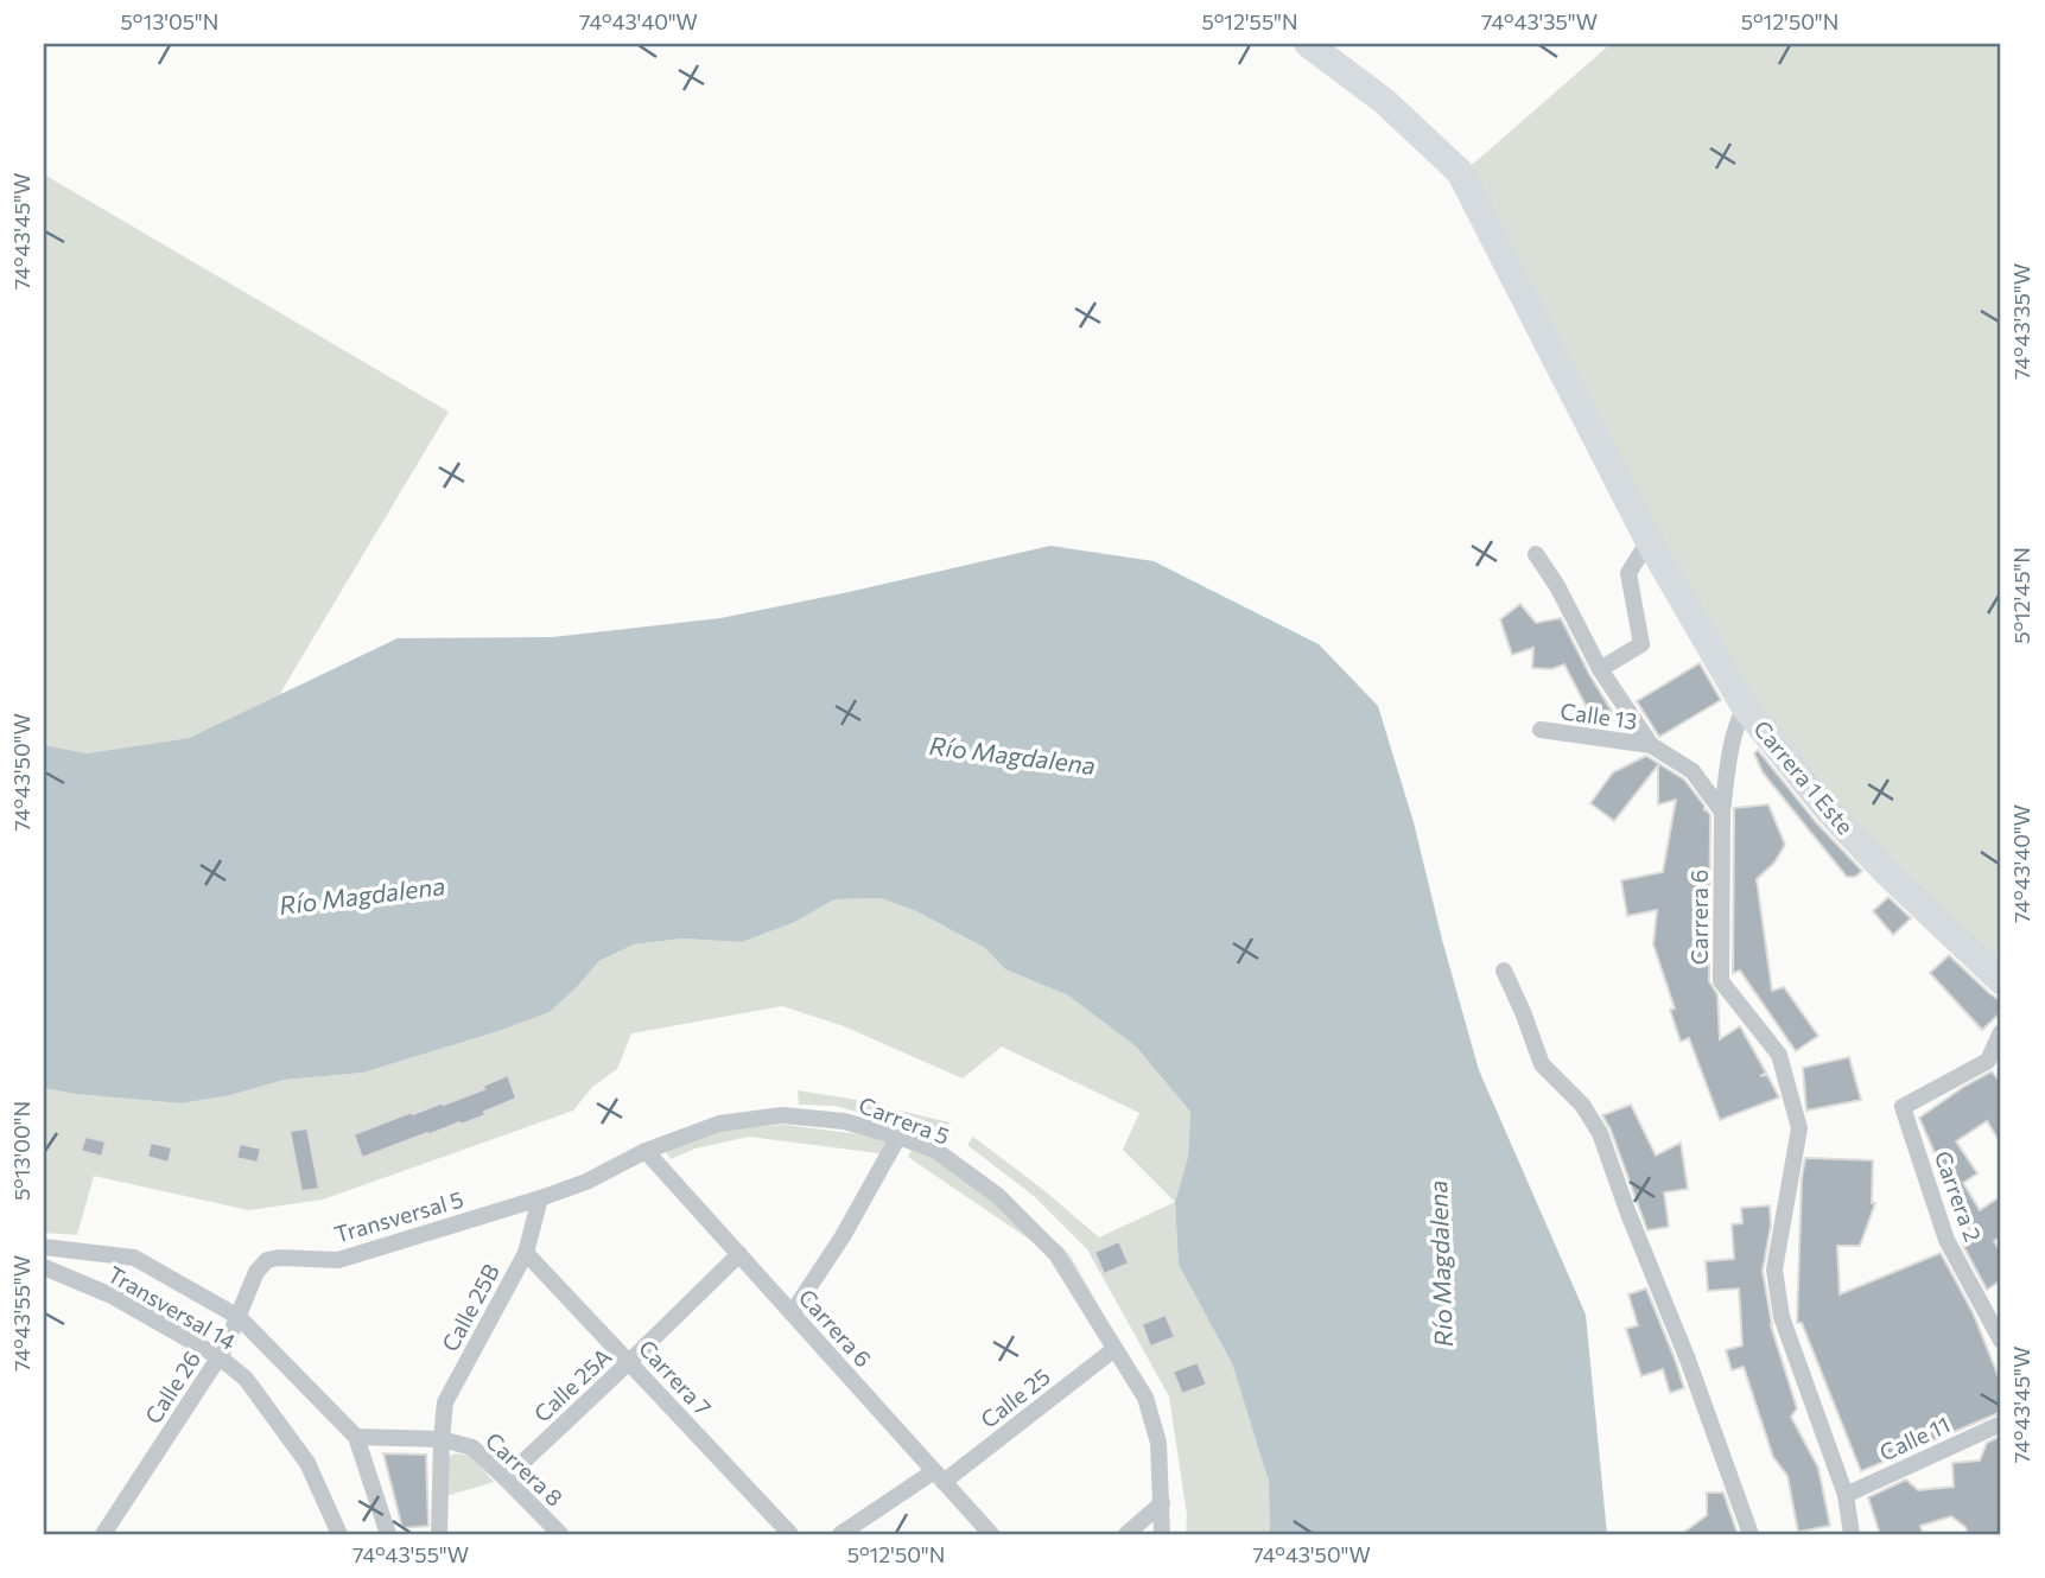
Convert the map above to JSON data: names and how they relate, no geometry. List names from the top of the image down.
{
  "streets": {
    "main road": ["Carrera 1 Este"],
    "street": [
      "Calle 13",
      "Carrera 6",
      "Carrera 5",
      "Carrera 2",
      "Transversal 5",
      "Transversal 14",
      "Calle 25B",
      "Carrera 7",
      "Calle 25A",
      "Calle 26",
      "Calle 25",
      "Calle 11",
      "Carrera 8"
    ]
  },
  "crossings": [
    ["Carrera 1 Este", "Carrera 6"],
    ["Carrera 6", "Carrera 5"],
    ["Carrera 6", "Calle 25A"],
    ["Carrera 6", "Calle 25"],
    ["Carrera 6", "Calle 11"],
    ["Carrera 5", "Transversal 5"],
    ["Carrera 5", "Calle 25B"],
    ["Carrera 5", "Calle 25"],
    ["Transversal 5", "Calle 25B"],
    ["Transversal 5", "Calle 26"],
    ["Transversal 14", "Calle 26"],
    ["Calle 25B", "Carrera 7"],
    ["Calle 25B", "Carrera 8"],
    ["Carrera 7", "Calle 25A"],
    ["Calle 25A", "Carrera 8"]
  ],
  "water": ["Río Magdalena"],
  "coordinates": [
    "5°13'05\"N",
    "74°43'40\"W",
    "5°12'55\"N",
    "74°43'35\"W",
    "5°12'50\"N",
    "74°43'45\"W",
    "5°12'45\"N",
    "74°43'50\"W",
    "5°13'00\"N",
    "74°43'55\"W"
  ]
}
